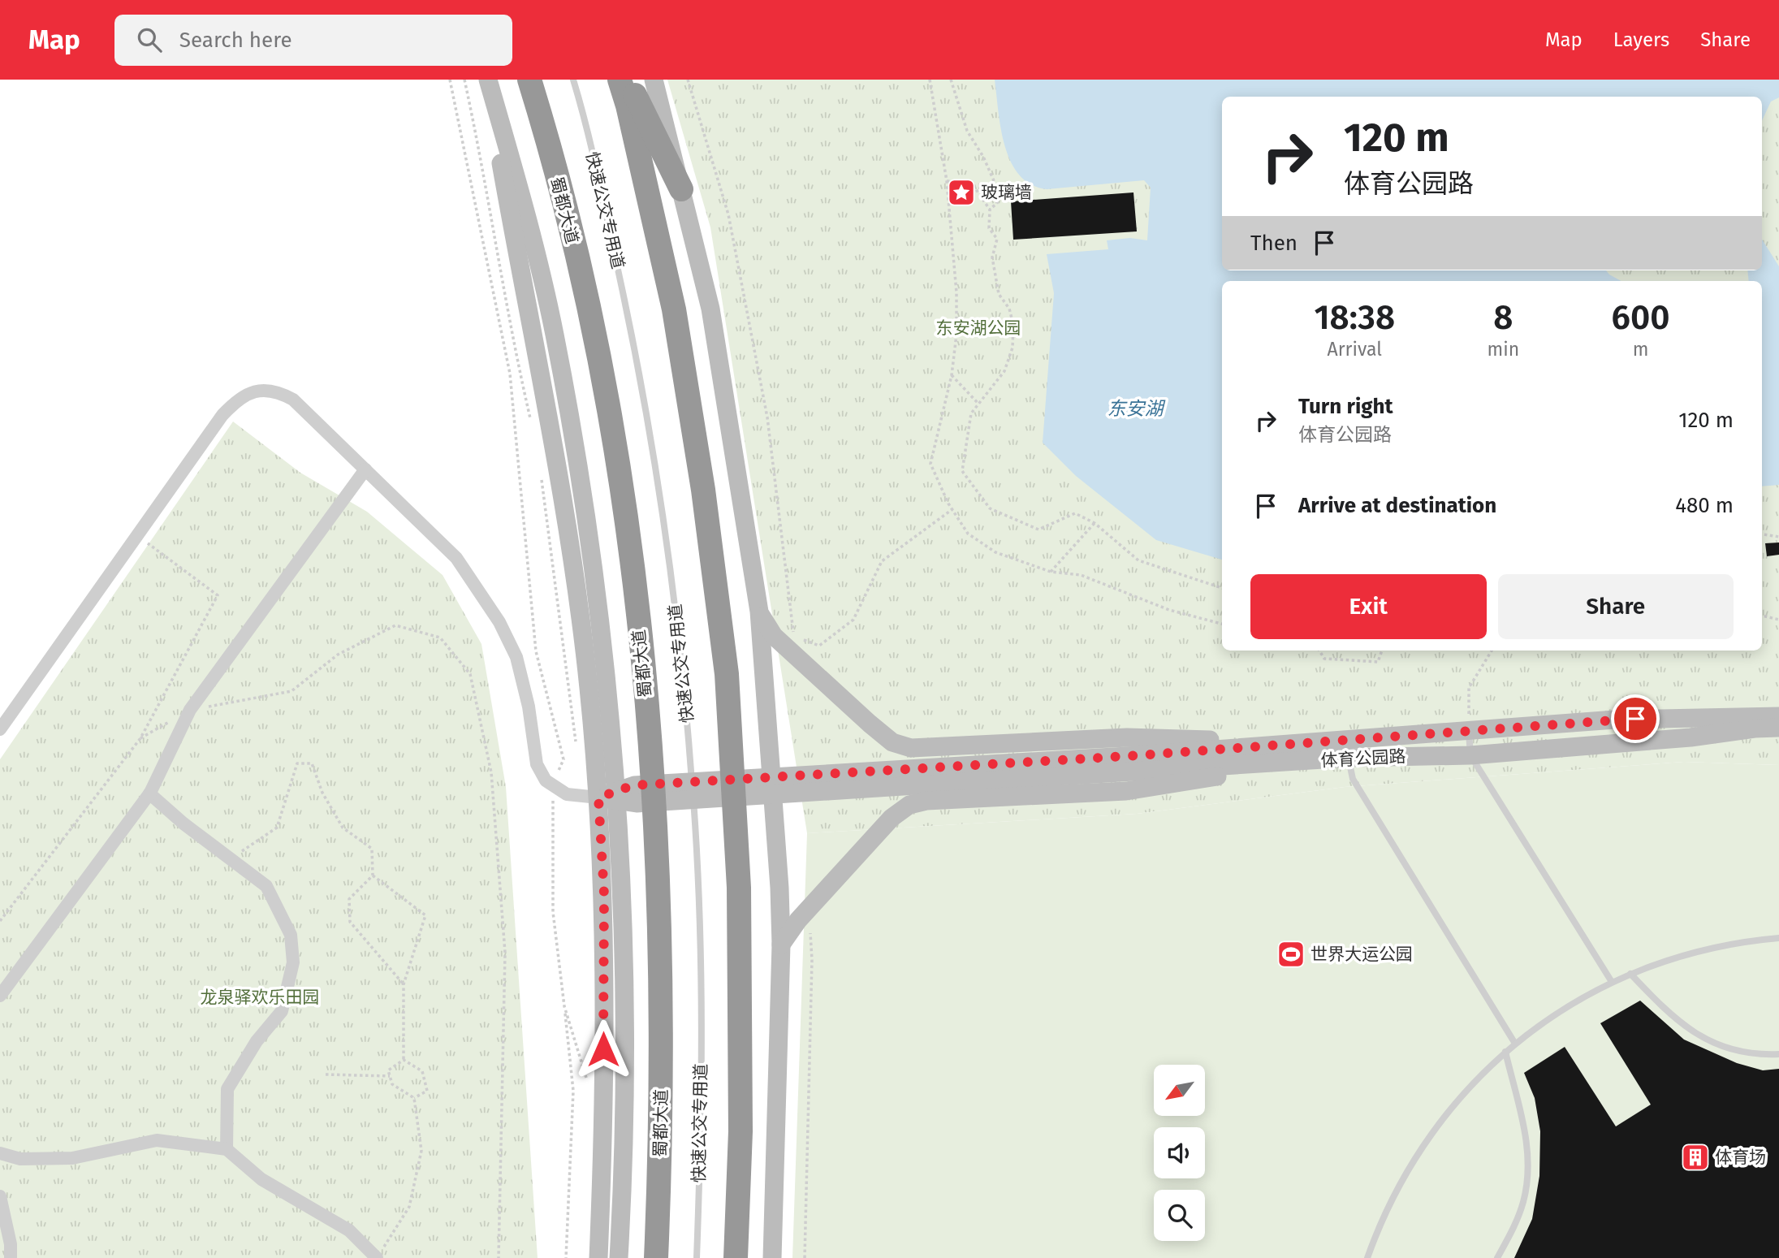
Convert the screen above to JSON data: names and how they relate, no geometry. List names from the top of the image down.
{
  "streets": {
    "highway": ["蜀都大道"],
    "main road": ["体育公园路"],
    "lane": ["快速公交专用道"]
  },
  "water": ["东安湖"],
  "parks": ["东安湖公园", "龙泉驿欢乐田园"],
  "places": {
    "place": ["玻璃墙"],
    "sports": ["世界大运公园"],
    "building": ["体育场"]
  },
  "north": "bottom left",
  "page": {
    "header": "Map",
    "search": "Search here",
    "nav": ["Map", "Layers", "Share"],
    "turn": ["120 m", "体育公园路"],
    "then": "Then",
    "eta": [
      "18:38",
      "Arrival",
      "8",
      "min",
      "600",
      "m"
    ],
    "list": [
      {
        "name": "Turn right",
        "note": "体育公园路",
        "value": "120 m"
      },
      {
        "name": "Arrive at destination",
        "value": "480 m"
      }
    ],
    "buttons": ["Exit", "Share"]
  }
}
